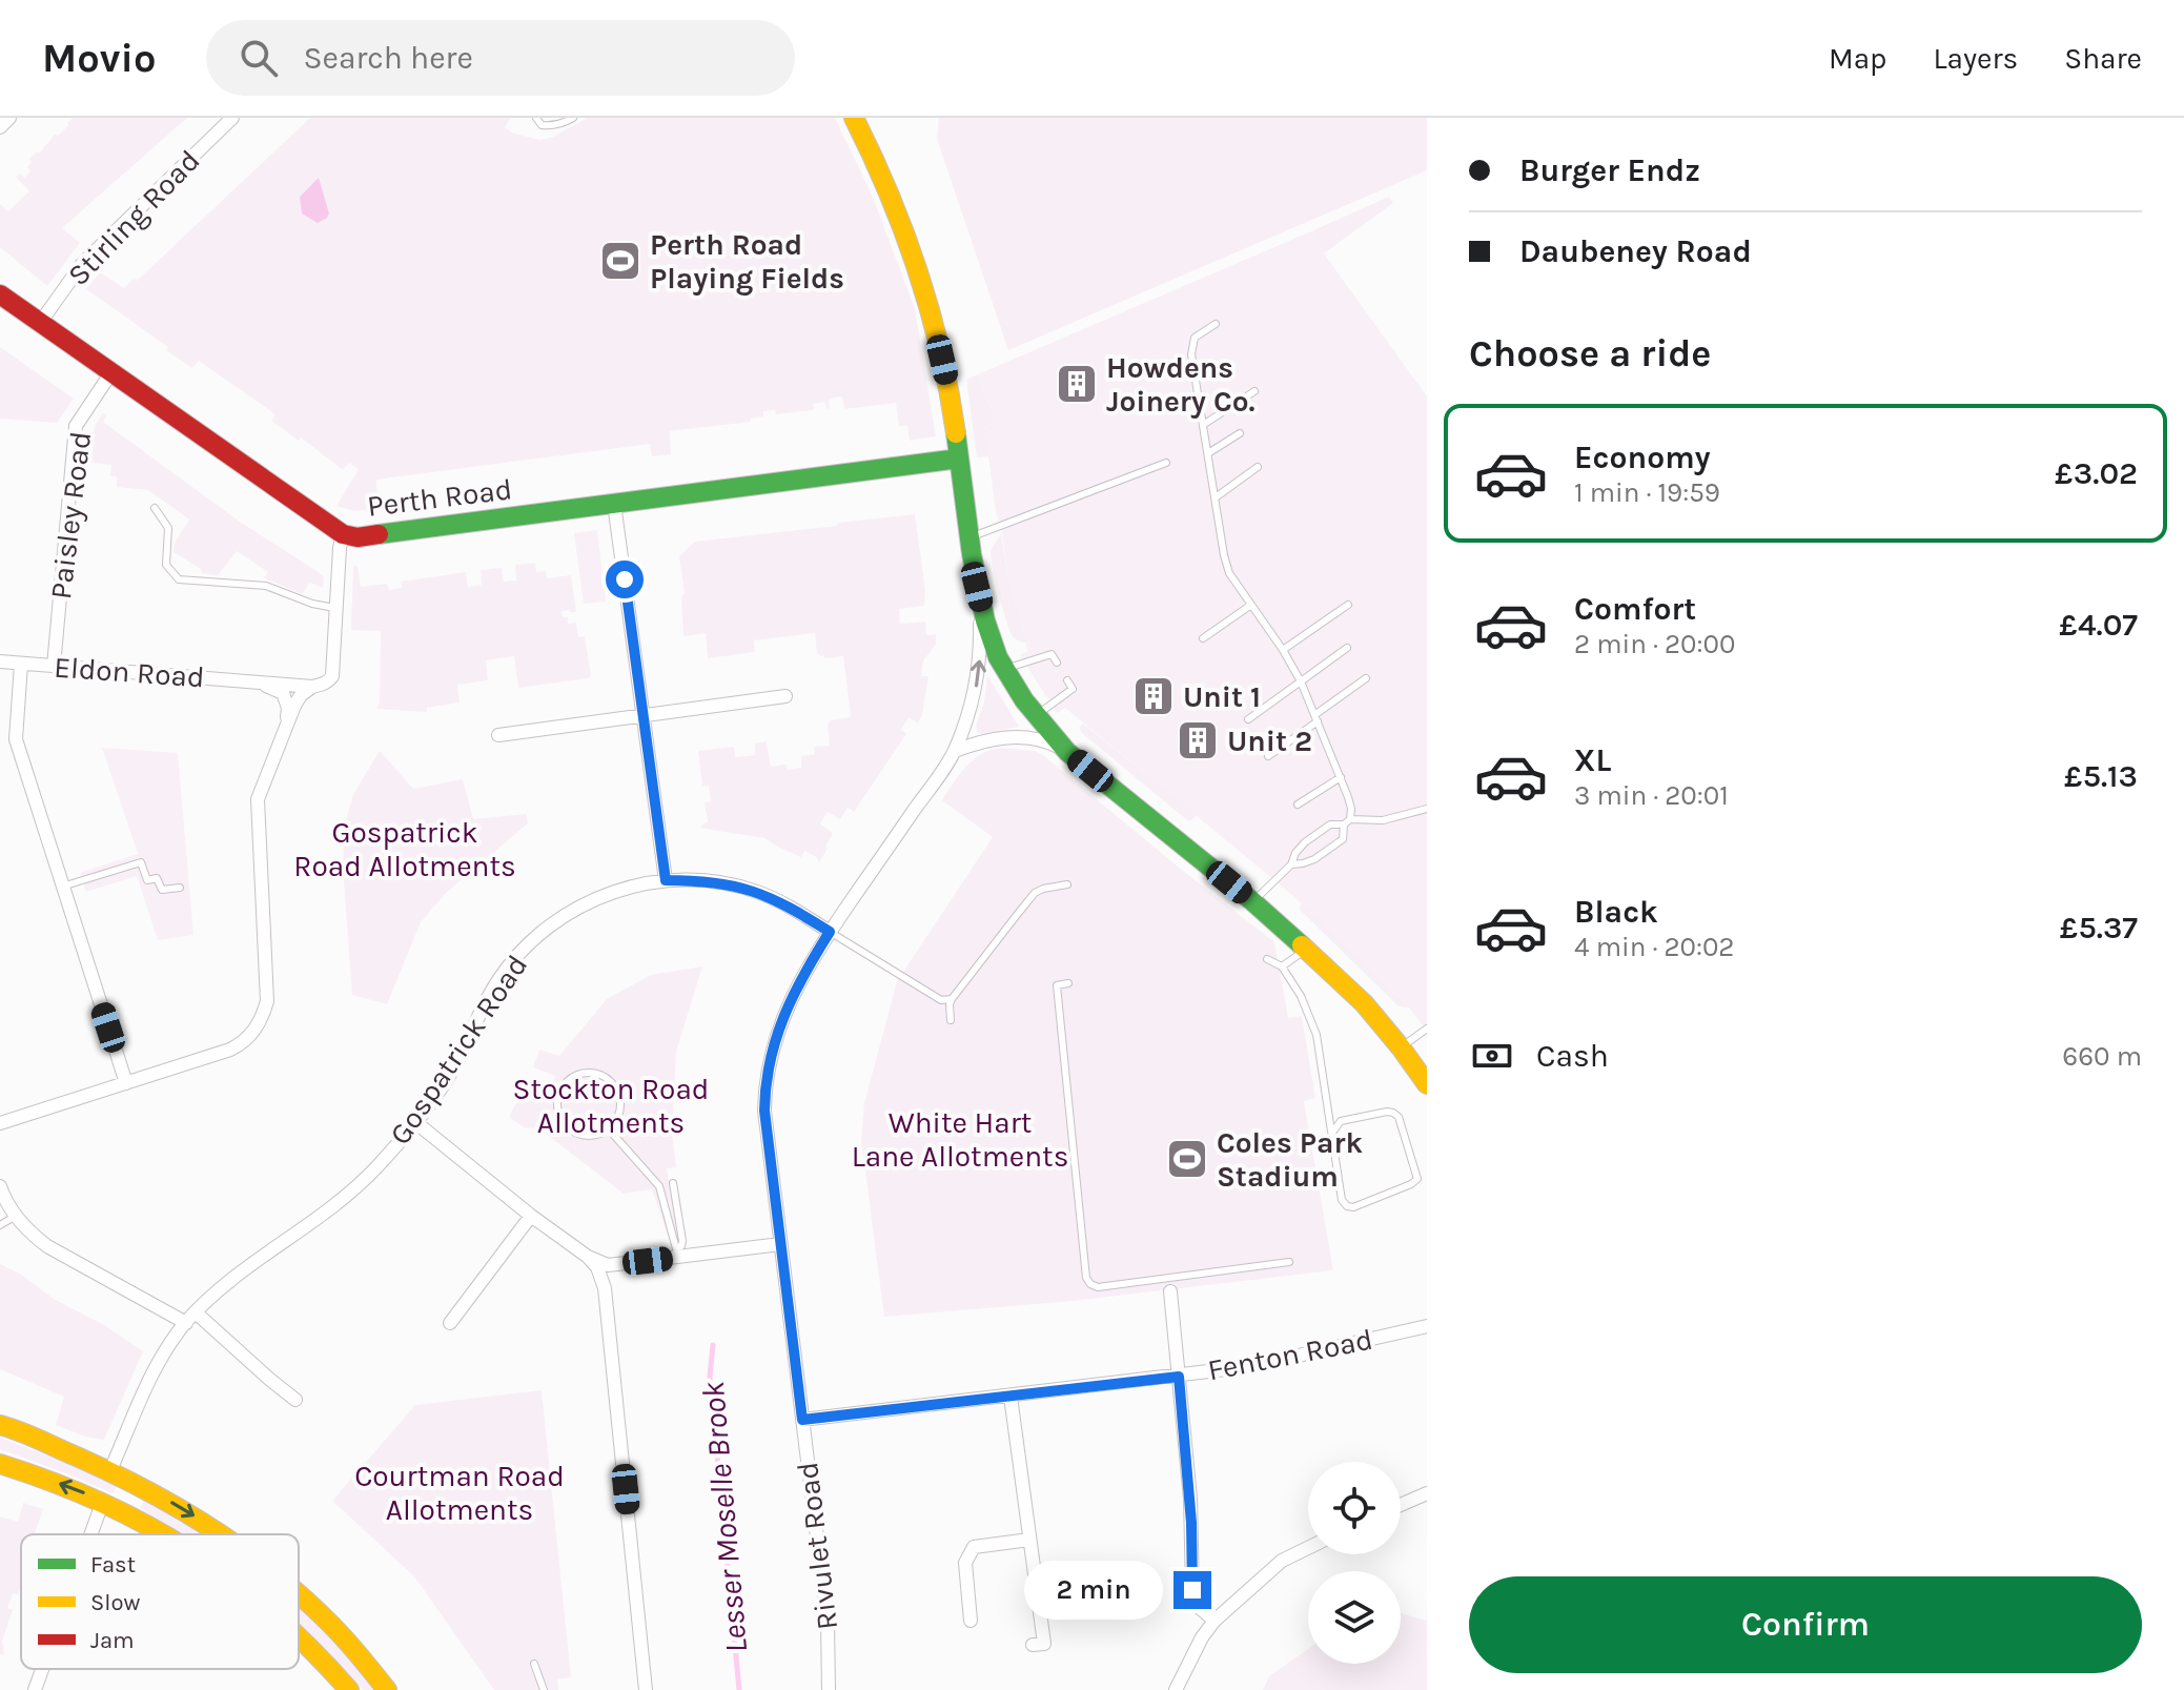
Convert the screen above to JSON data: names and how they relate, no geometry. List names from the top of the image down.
{
  "streets": {
    "street": [
      "Stirling Road",
      "Perth Road",
      "Paisley Road",
      "Eldon Road",
      "Gospatrick Road",
      "Fenton Road",
      "Rivulet Road"
    ]
  },
  "crossings": [
    ["Stirling Road", "Perth Road"],
    ["Perth Road", "Paisley Road"],
    ["Paisley Road", "Eldon Road"],
    ["Gospatrick Road", "Rivulet Road"],
    ["Fenton Road", "Rivulet Road"]
  ],
  "water": ["Lesser Moselle Brook"],
  "parks": [
    "Gospatrick Road Allotments",
    "Stockton Road Allotments",
    "White Hart Lane Allotments",
    "Courtman Road Allotments"
  ],
  "places": {
    "sports": ["Perth Road Playing Fields", "Coles Park Stadium"],
    "building": ["Howdens Joinery Co.", "Unit 1", "Unit 2"]
  },
  "legend": ["Fast", "Slow", "Jam"],
  "page": {
    "header": "Movio",
    "search": "Search here",
    "nav": ["Map", "Layers", "Share"],
    "banner": ["Burger Endz", "Daubeney Road"],
    "heading": "Choose a ride",
    "list": [
      {
        "name": "Economy",
        "note": "1 min · 19:59",
        "value": "£3.02"
      },
      {
        "name": "Comfort",
        "note": "2 min · 20:00",
        "value": "£4.07"
      },
      {
        "name": "XL",
        "note": "3 min · 20:01",
        "value": "£5.13"
      },
      {
        "name": "Black",
        "note": "4 min · 20:02",
        "value": "£5.37"
      }
    ],
    "pay": ["Cash", "660 m"],
    "buttons": "Confirm",
    "bubble": "2 min"
  }
}
